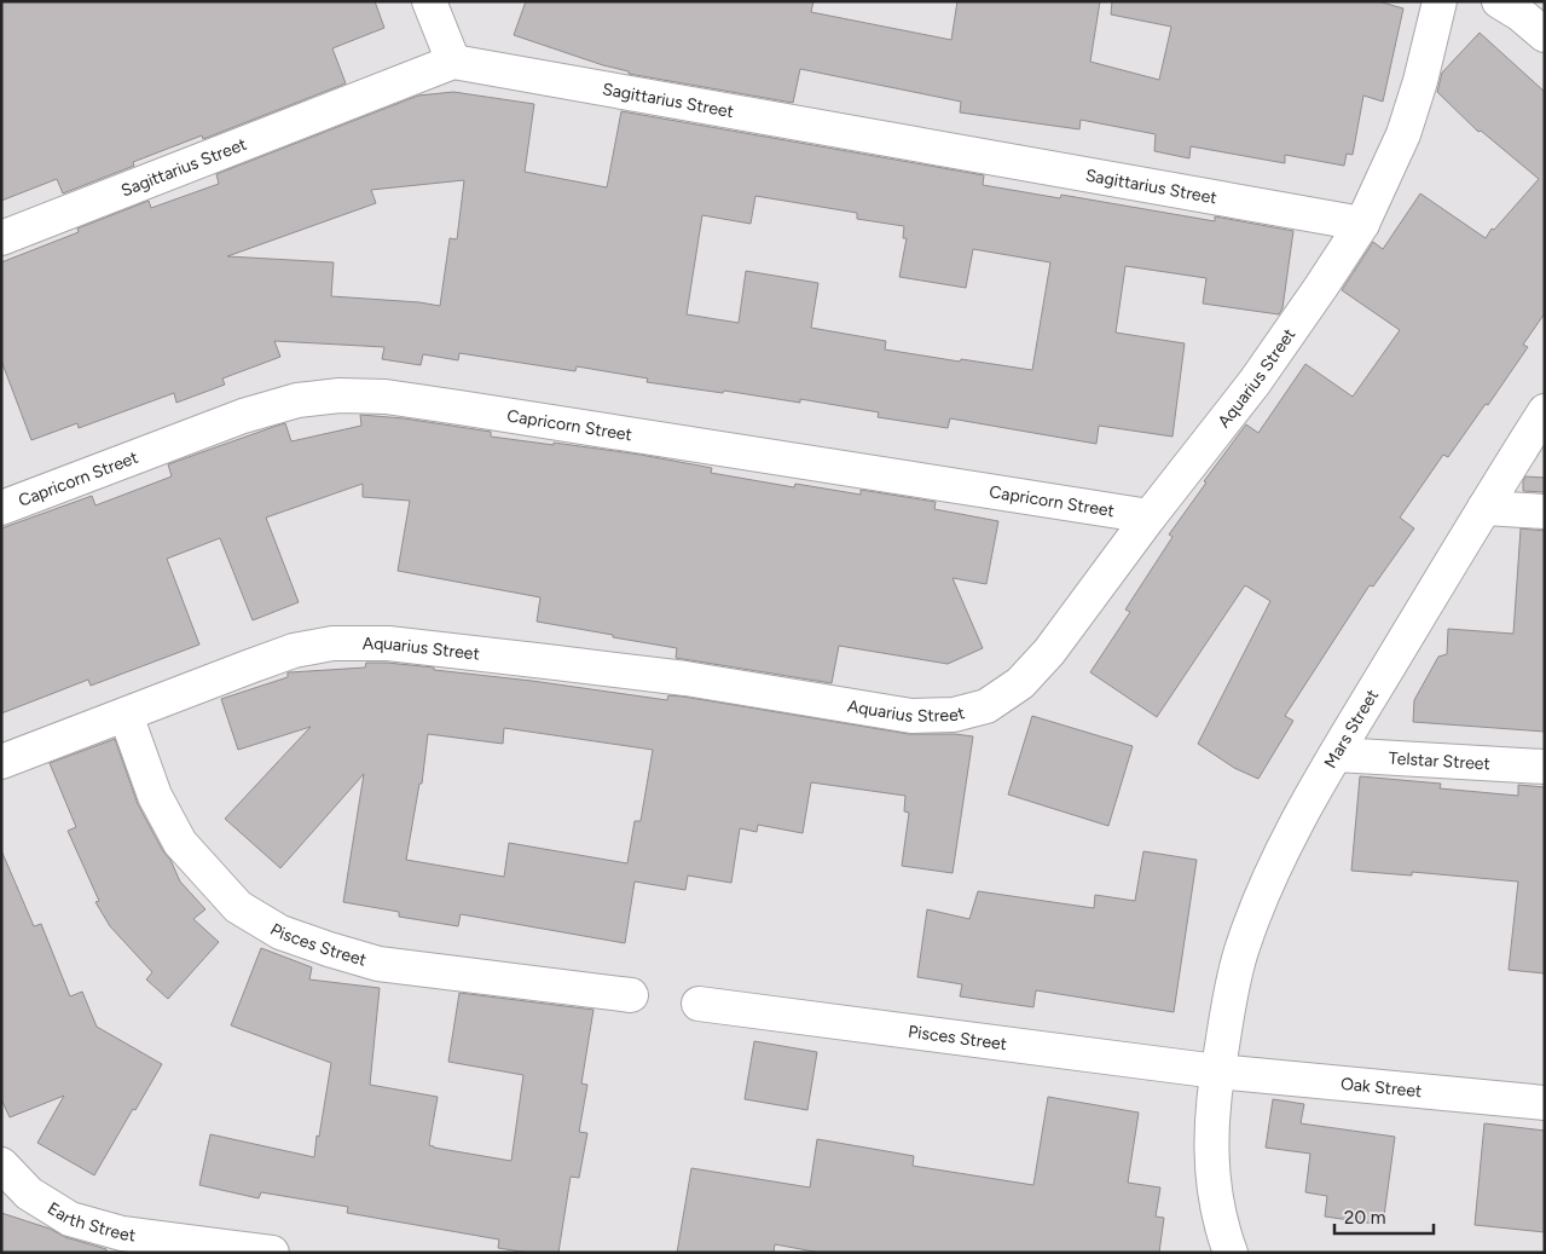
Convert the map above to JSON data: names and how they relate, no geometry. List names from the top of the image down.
{
  "streets": {
    "street": [
      "Sagittarius Street",
      "Aquarius Street",
      "Capricorn Street",
      "Mars Street",
      "Telstar Street",
      "Pisces Street",
      "Oak Street",
      "Earth Street"
    ]
  },
  "crossings": [
    ["Sagittarius Street", "Aquarius Street"],
    ["Aquarius Street", "Capricorn Street"],
    ["Aquarius Street", "Pisces Street"],
    ["Mars Street", "Telstar Street"],
    ["Mars Street", "Pisces Street"],
    ["Mars Street", "Oak Street"],
    ["Pisces Street", "Oak Street"]
  ],
  "scale_bar": "20 m"
}
